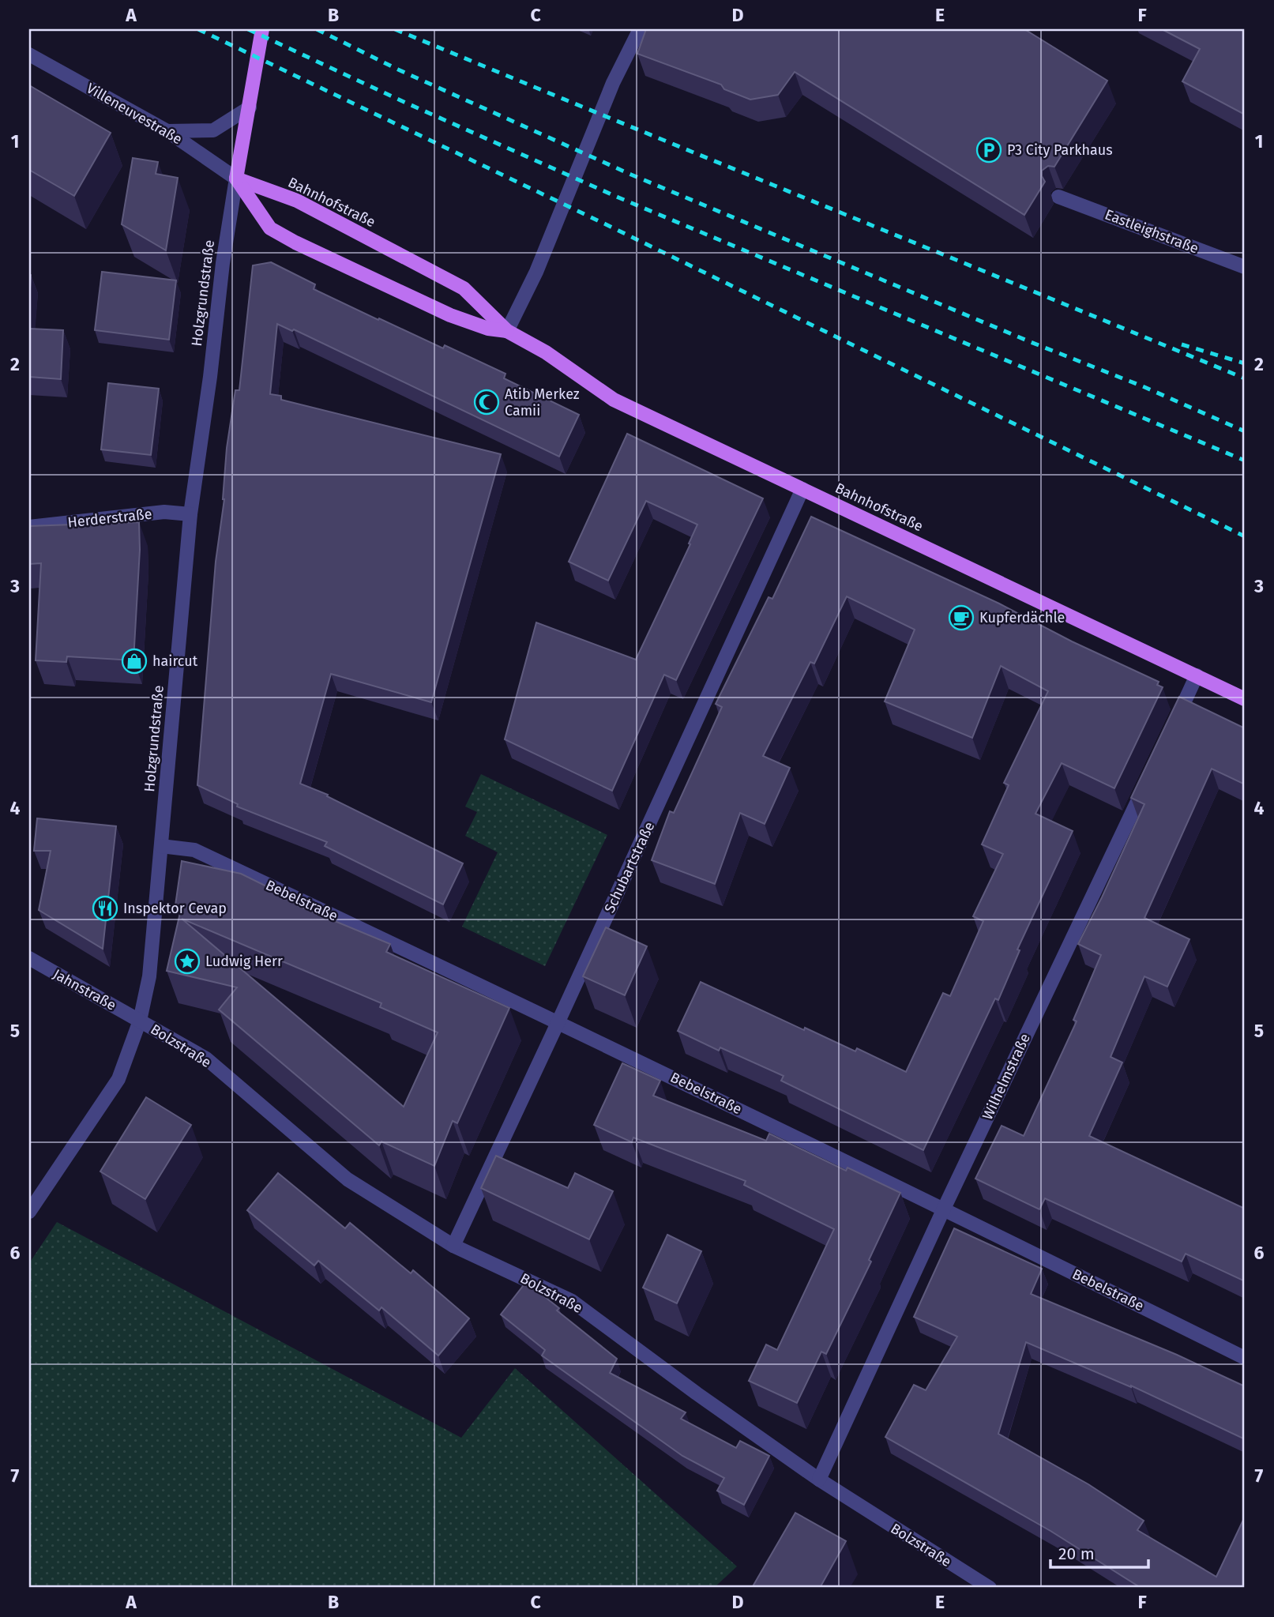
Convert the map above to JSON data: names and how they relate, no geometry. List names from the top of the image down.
{
  "streets": {
    "main road": ["Bahnhofstraße", "Holzgrundstraße"],
    "street": [
      "Villeneuvestraße",
      "Eastleighstraße",
      "Herderstraße",
      "Schubartstraße",
      "Bebelstraße",
      "Jahnstraße",
      "Bolzstraße",
      "Wilhelmstraße"
    ]
  },
  "crossings": [
    ["Villeneuvestraße", "Bahnhofstraße"],
    ["Villeneuvestraße", "Holzgrundstraße"],
    ["Bahnhofstraße", "Holzgrundstraße"],
    ["Bahnhofstraße", "Schubartstraße"],
    ["Holzgrundstraße", "Herderstraße"],
    ["Holzgrundstraße", "Bebelstraße"],
    ["Holzgrundstraße", "Jahnstraße"],
    ["Holzgrundstraße", "Bolzstraße"],
    ["Schubartstraße", "Bebelstraße"],
    ["Schubartstraße", "Bolzstraße"],
    ["Bebelstraße", "Wilhelmstraße"],
    ["Jahnstraße", "Bolzstraße"],
    ["Bolzstraße", "Wilhelmstraße"]
  ],
  "places": {
    "parking": ["P3 City Parkhaus"],
    "mosque": ["Atib Merkez Camii"],
    "cafe": ["Kupferdächle"],
    "shop": ["haircut"],
    "restaurant": ["Inspektor Cevap"],
    "place": ["Ludwig Herr"]
  },
  "scale_bar": "20 m",
  "grid": {
    "columns": [
      "A",
      "B",
      "C",
      "D",
      "E",
      "F"
    ],
    "rows": [
      "1",
      "2",
      "3",
      "4",
      "5",
      "6",
      "7"
    ]
  }
}
